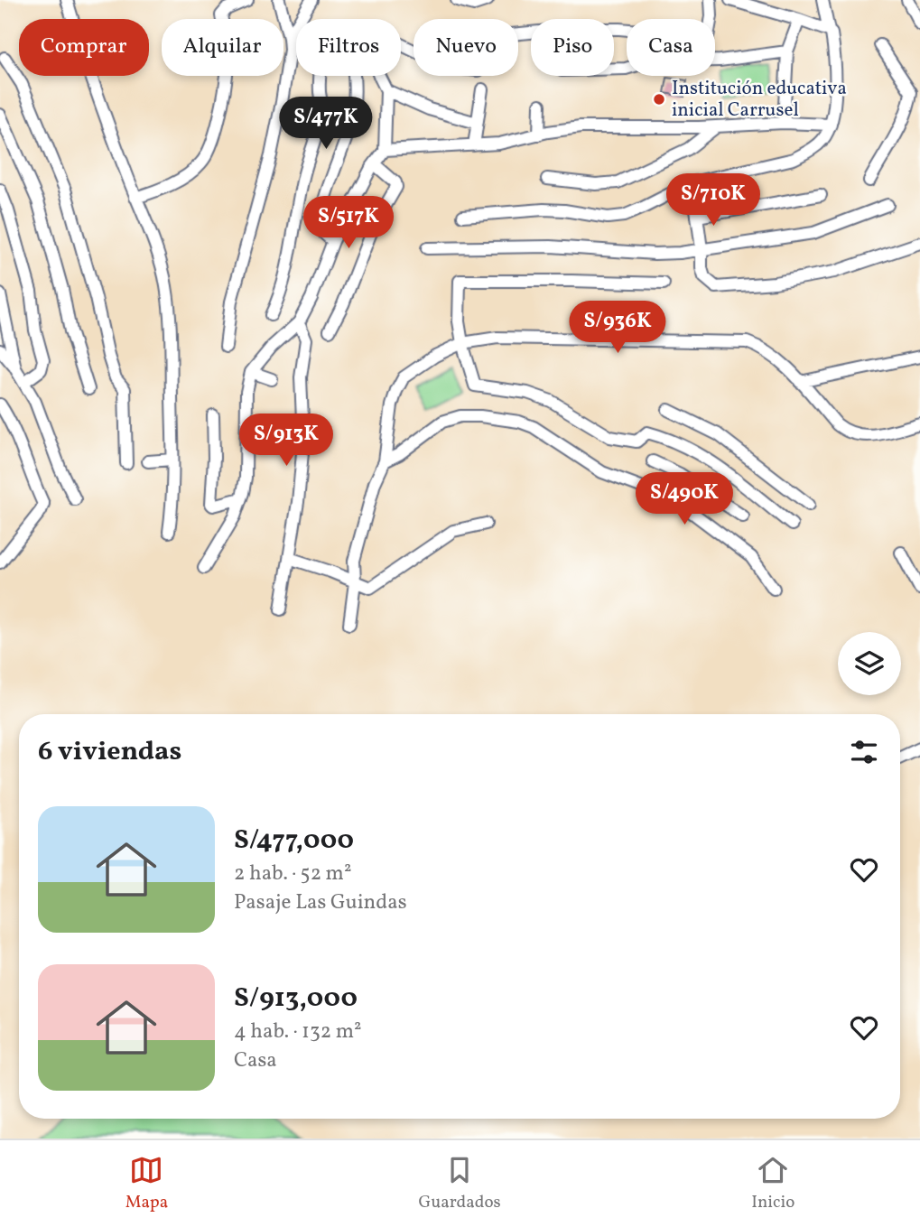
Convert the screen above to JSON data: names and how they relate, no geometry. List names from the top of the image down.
{
  "places": ["Institución educativa inicial Carrusel"],
  "page": {
    "chip": [
      "Comprar",
      "Alquilar",
      "Filtros",
      "Nuevo",
      "Piso",
      "Casa"
    ],
    "price": [
      "S/477K",
      "S/710K",
      "S/517K",
      "S/936K",
      "S/913K",
      "S/490K"
    ],
    "heading": "6 viviendas",
    "list": [
      {
        "name": "S/477,000",
        "note": "2 hab. · 52 m² · Pasaje Las Guindas"
      },
      {
        "name": "S/913,000",
        "note": "4 hab. · 132 m² · Casa"
      }
    ],
    "tabs": ["Mapa", "Guardados", "Inicio"]
  }
}
